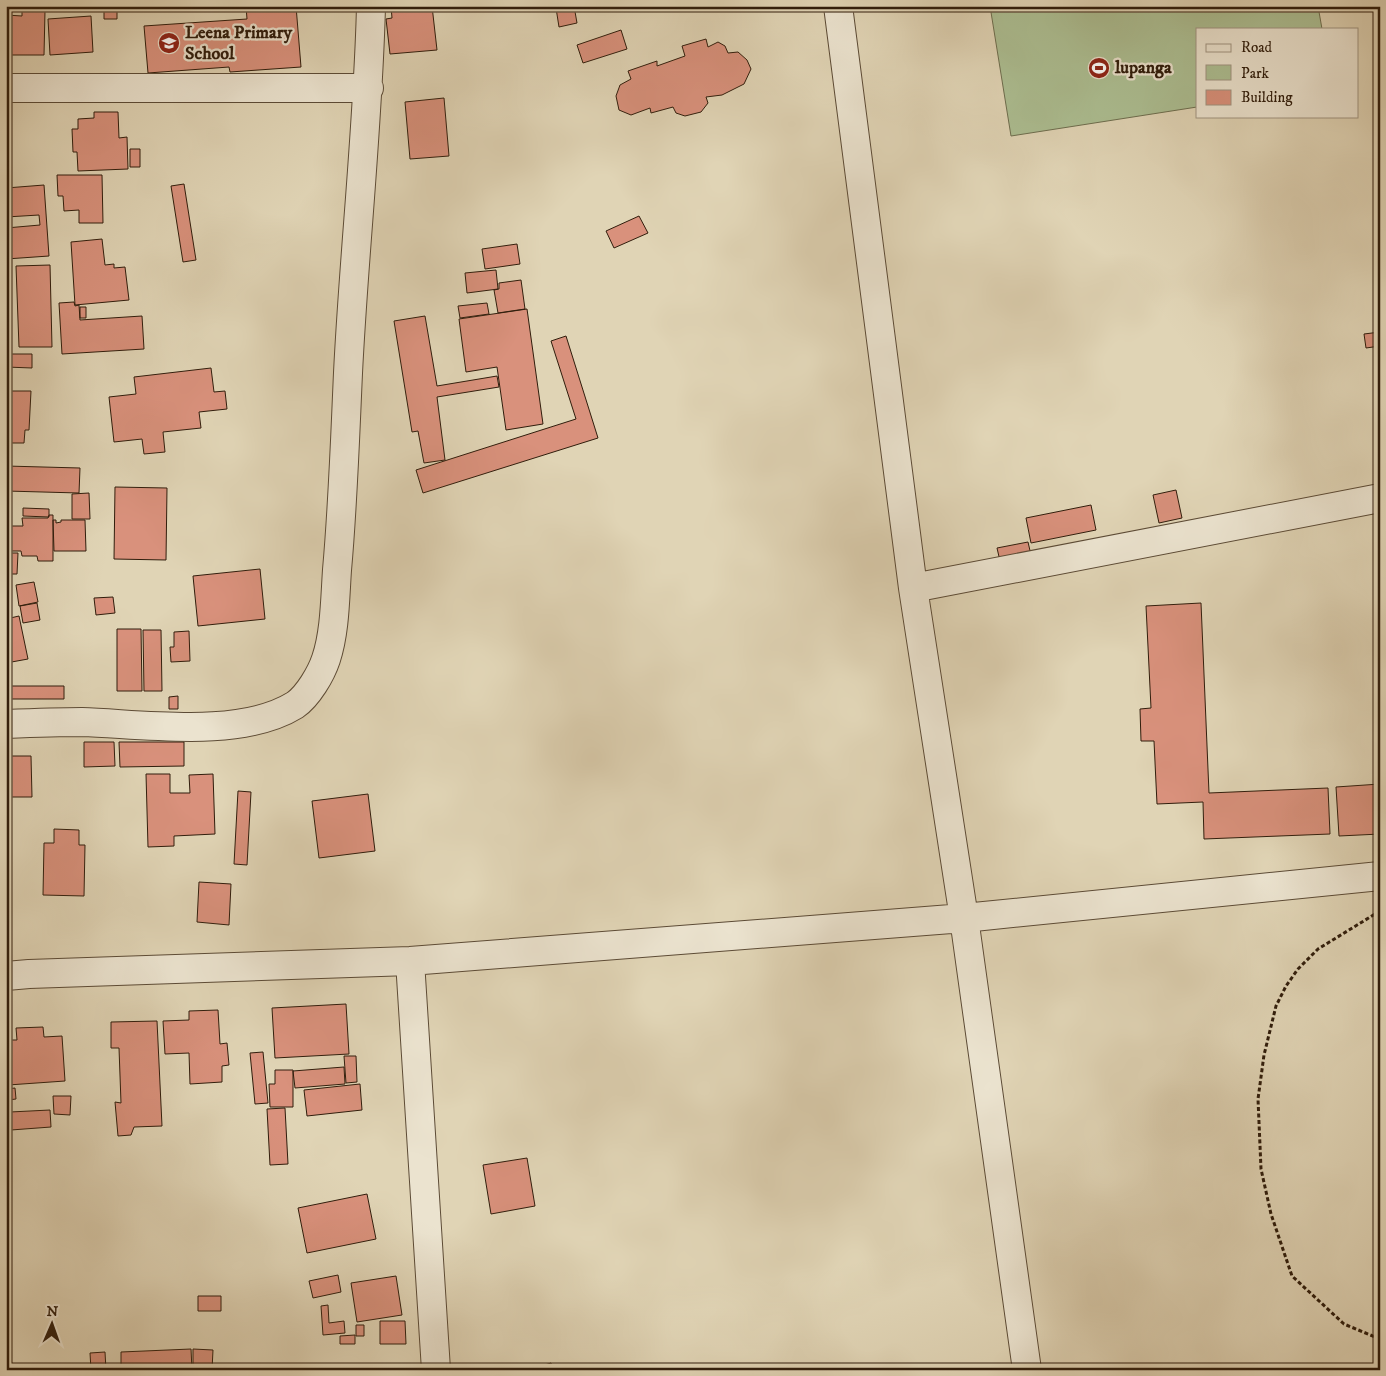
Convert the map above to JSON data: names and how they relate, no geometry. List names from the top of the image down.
{
  "places": {
    "school or university": ["Leena Primary School"],
    "sports": ["lupanga"]
  },
  "legend": ["Road", "Park", "Building"],
  "north": "top"
}
